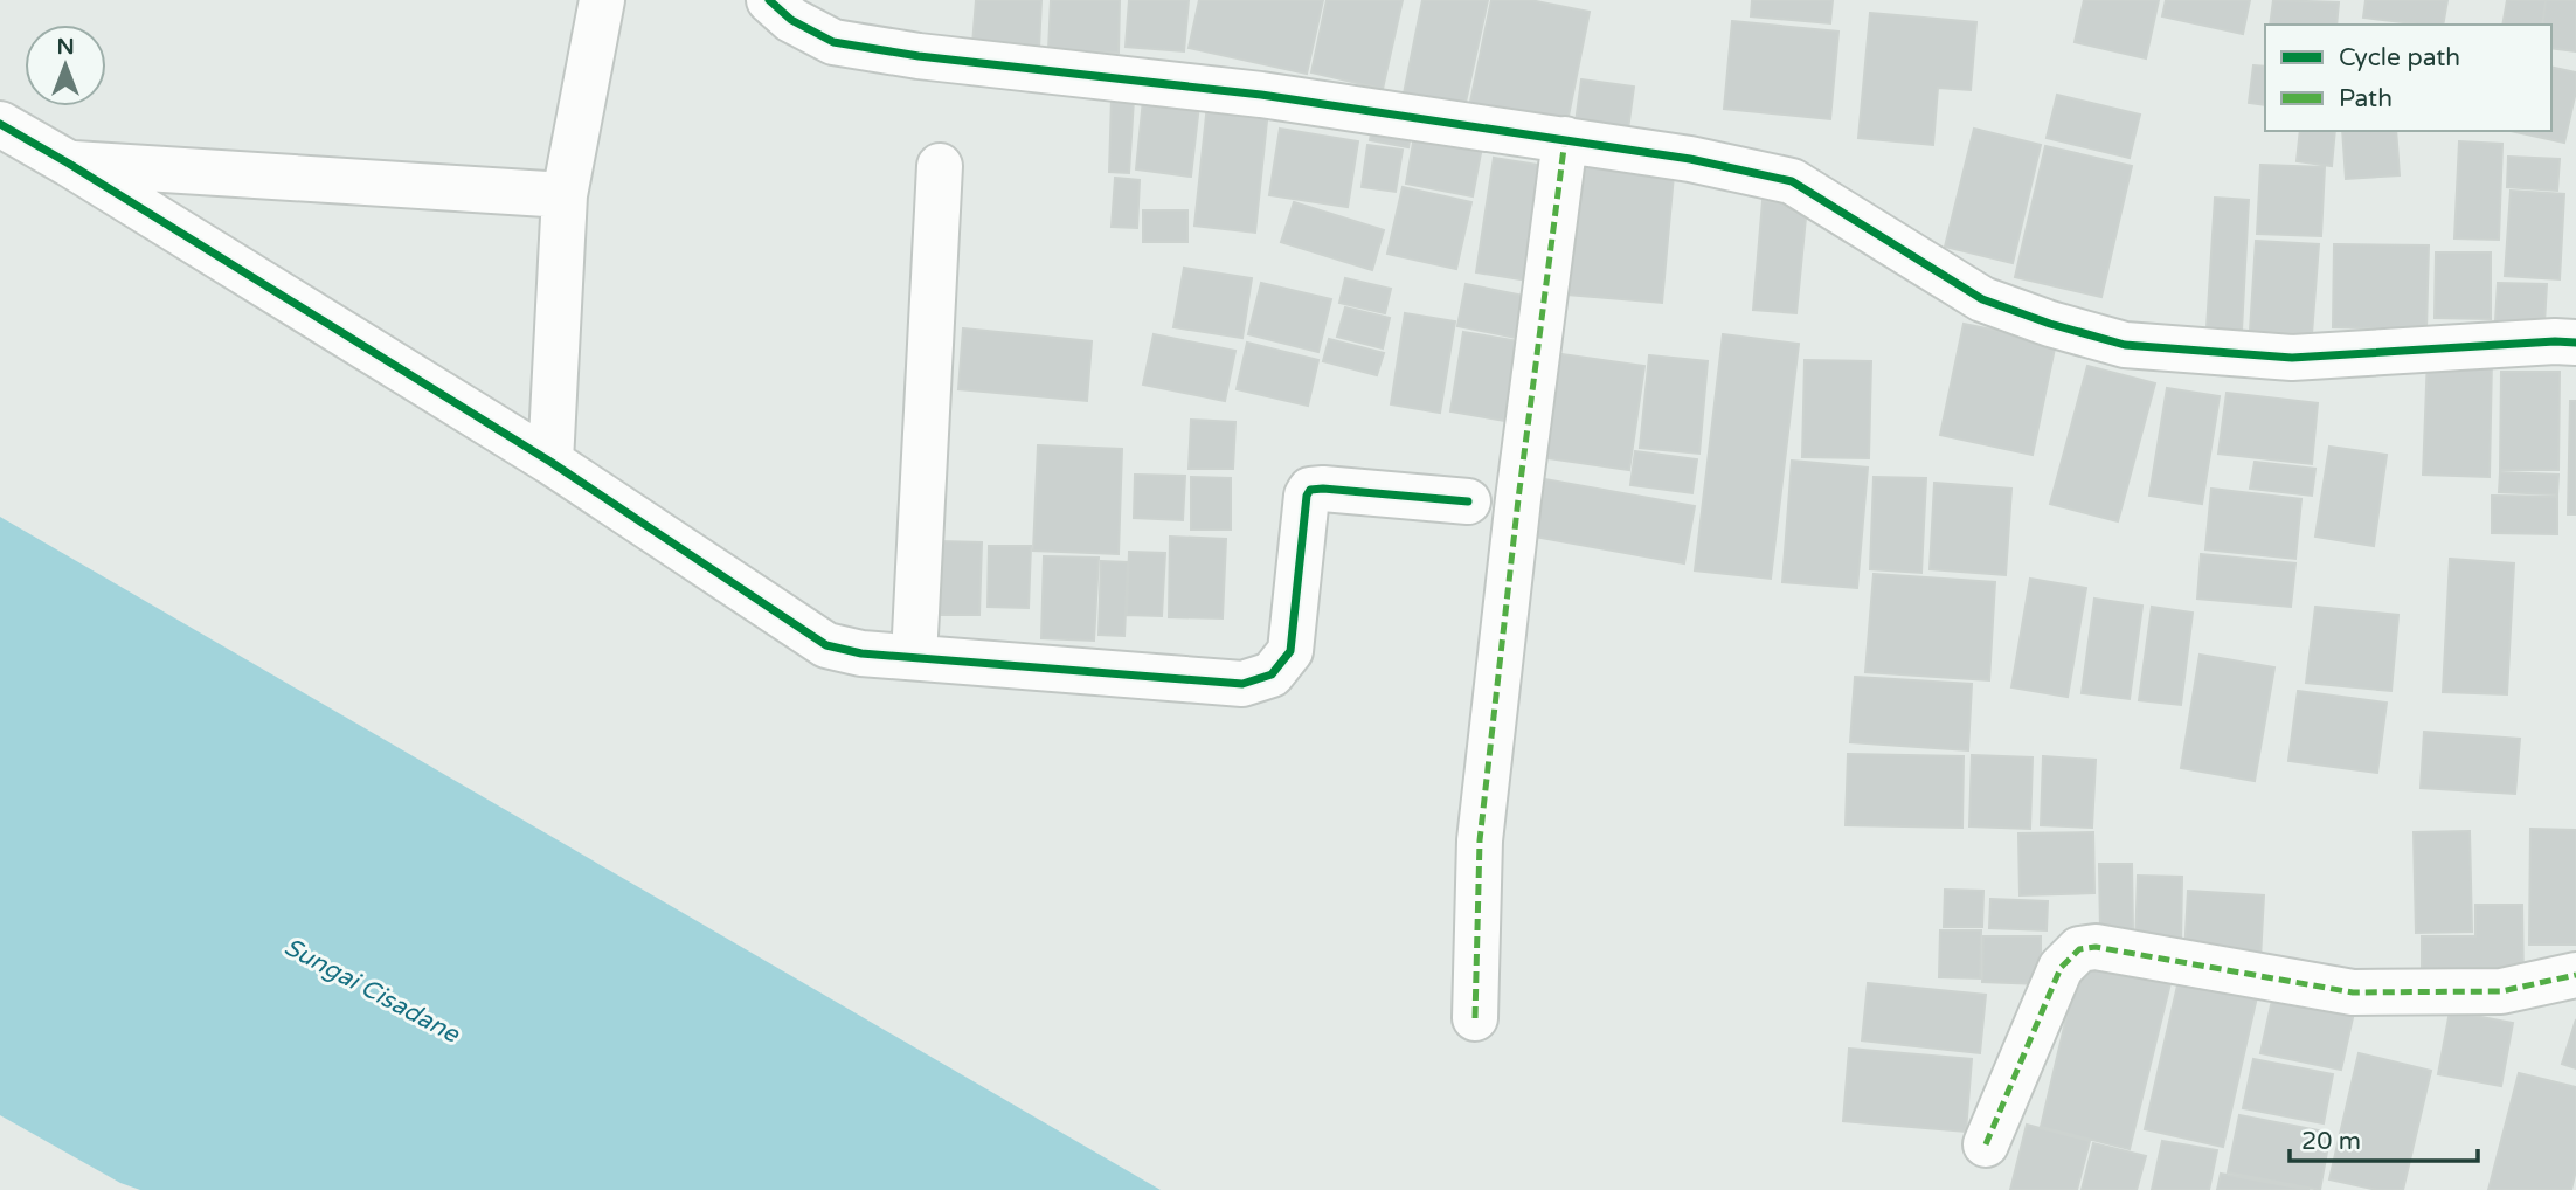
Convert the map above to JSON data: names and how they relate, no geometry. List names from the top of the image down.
{
  "water": ["Sungai Cisadane"],
  "legend": ["Cycle path", "Path"],
  "scale_bar": "20 m",
  "north": "top"
}
